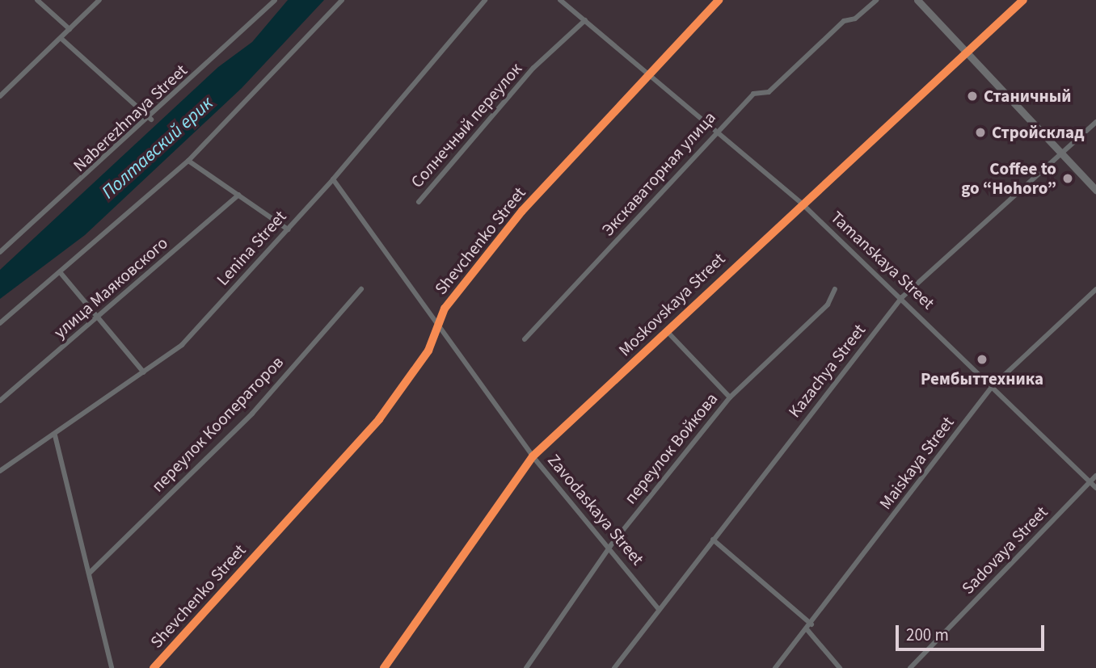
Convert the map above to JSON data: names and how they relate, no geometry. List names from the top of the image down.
{
  "streets": {
    "street": [
      "Naberezhnaya Street",
      "Солнечный переулок",
      "Экскаваторная улица",
      "Shevchenko Street",
      "Lenina Street",
      "Tamanskaya Street",
      "улица Маяковского",
      "Moskovskaya Street",
      "Kazachya Street",
      "переулок Кооператоров",
      "переулок Войкова",
      "Maiskaya Street",
      "Zavodaskaya Street",
      "Sadovaya Street"
    ]
  },
  "crossings": [
    ["Солнечный переулок", "Tamanskaya Street"],
    ["Экскаваторная улица", "Tamanskaya Street"],
    ["Shevchenko Street", "Tamanskaya Street"],
    ["Shevchenko Street", "Zavodaskaya Street"],
    ["Lenina Street", "Zavodaskaya Street"],
    ["Tamanskaya Street", "Moskovskaya Street"],
    ["Tamanskaya Street", "Kazachya Street"],
    ["Tamanskaya Street", "Maiskaya Street"],
    ["Tamanskaya Street", "Sadovaya Street"],
    ["Moskovskaya Street", "Zavodaskaya Street"],
    ["Kazachya Street", "Zavodaskaya Street"],
    ["переулок Войкова", "Zavodaskaya Street"]
  ],
  "water": ["Полтавский ерик"],
  "places": [
    "Станичный",
    "Стройсклад",
    "Coffee to go “Hohoro”",
    "Рембыттехника"
  ],
  "scale_bar": "200 m"
}
